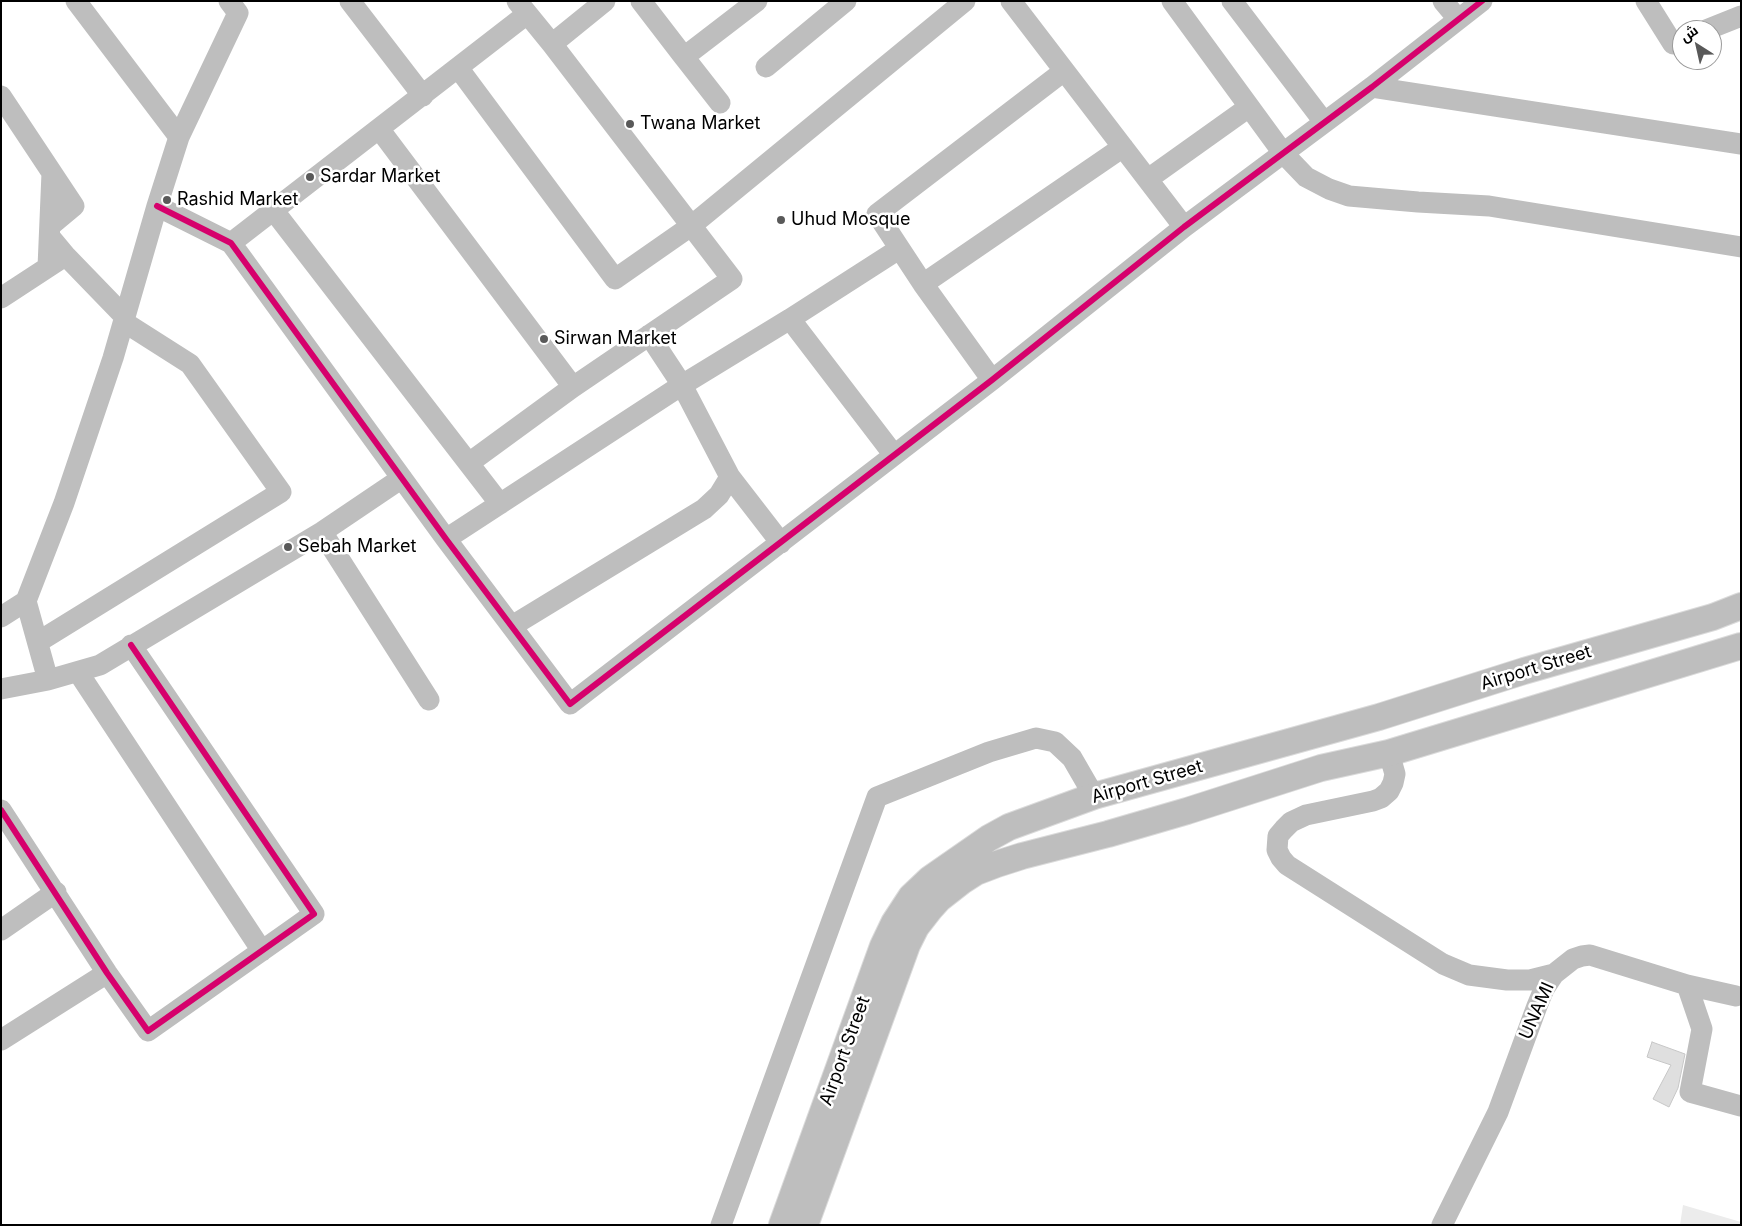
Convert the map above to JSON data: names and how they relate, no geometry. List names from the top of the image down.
{
  "streets": {
    "main road": ["Airport Street"],
    "street": ["UNAMI"]
  },
  "places": [
    "Twana Market",
    "Sardar Market",
    "Rashid Market",
    "Uhud Mosque",
    "Sirwan Market",
    "Sebah Market"
  ],
  "north": "top left"
}
